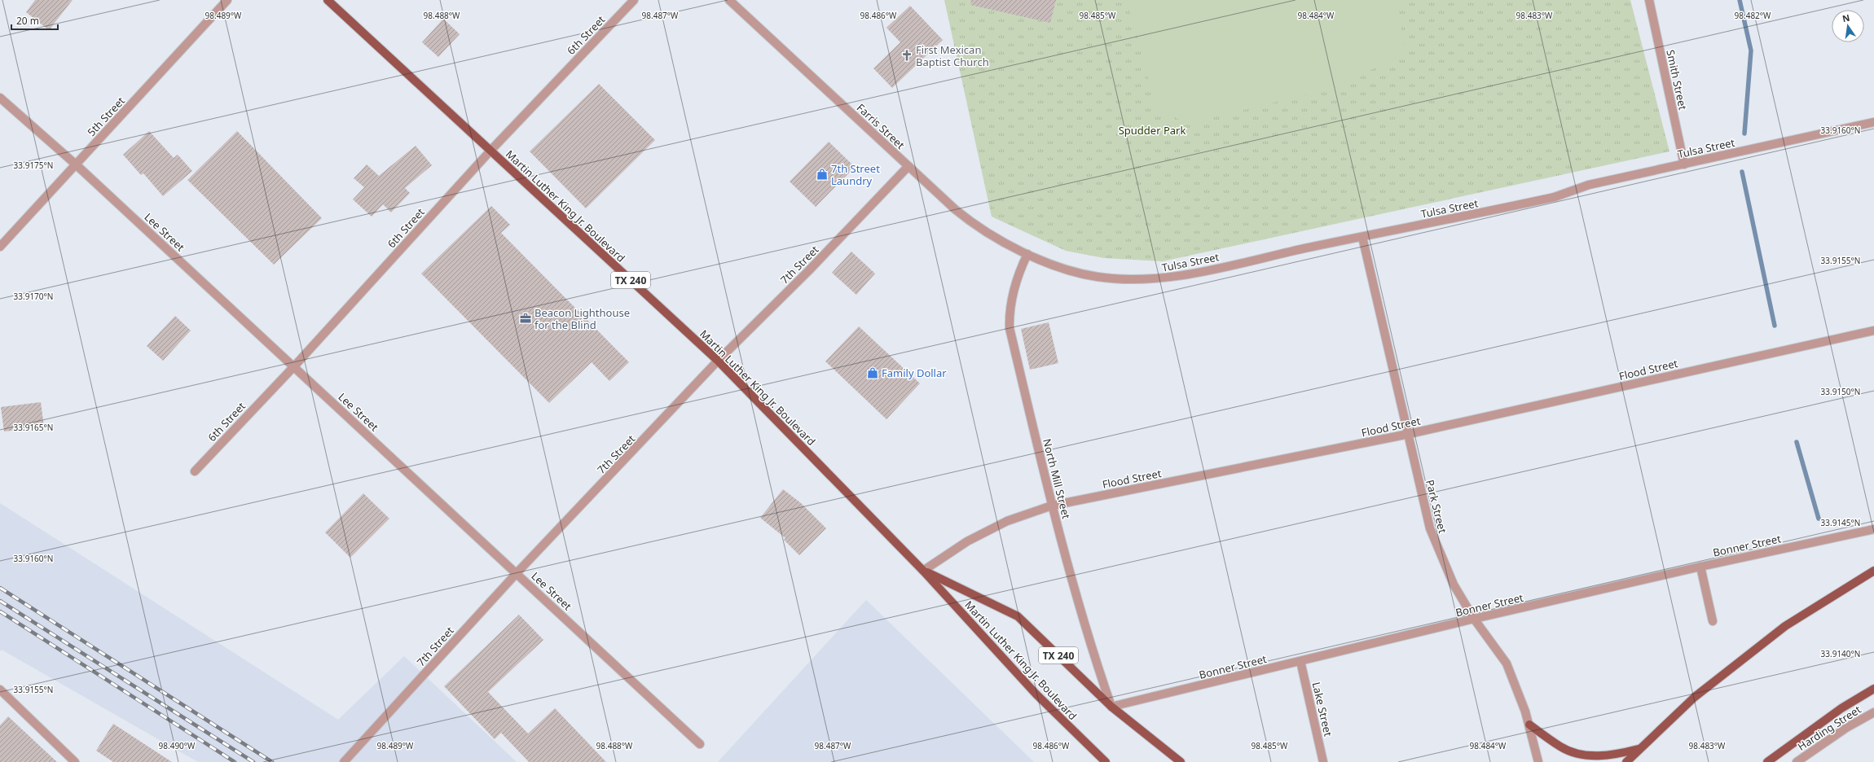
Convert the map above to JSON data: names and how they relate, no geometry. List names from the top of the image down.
{
  "streets": {
    "main road": ["Martin Luther King Jr. Boulevard", "TX 240"],
    "street": [
      "6th Street",
      "Smith Street",
      "5th Street",
      "Farris Street",
      "Tulsa Street",
      "Lee Street",
      "7th Street",
      "Flood Street",
      "North Mill Street",
      "Park Street",
      "Bonner Street",
      "Lake Street",
      "Harding Street"
    ]
  },
  "crossings": [
    ["6th Street", "Martin Luther King Jr. Boulevard"],
    ["6th Street", "Lee Street"],
    ["Smith Street", "Tulsa Street"],
    ["5th Street", "Lee Street"],
    ["Farris Street", "Tulsa Street"],
    ["Farris Street", "7th Street"],
    ["Farris Street", "North Mill Street"],
    ["Tulsa Street", "North Mill Street"],
    ["Tulsa Street", "Park Street"],
    ["Martin Luther King Jr. Boulevard", "7th Street"],
    ["Martin Luther King Jr. Boulevard", "Flood Street"],
    ["Martin Luther King Jr. Boulevard", "North Mill Street"],
    ["Martin Luther King Jr. Boulevard", "Bonner Street"],
    ["Lee Street", "7th Street"],
    ["Flood Street", "North Mill Street"],
    ["Flood Street", "Park Street"],
    ["North Mill Street", "Bonner Street"],
    ["Park Street", "Bonner Street"],
    ["Bonner Street", "Lake Street"]
  ],
  "parks": ["Spudder Park"],
  "places": {
    "church": ["First Mexican Baptist Church"],
    "shop": ["7th Street Laundry", "Family Dollar"],
    "office": ["Beacon Lighthouse for the Blind"]
  },
  "scale_bar": "20 m",
  "north": "top",
  "coordinates": [
    "98.489°W",
    "98.488°W",
    "98.487°W",
    "98.486°W",
    "98.485°W",
    "98.484°W",
    "98.483°W",
    "98.482°W",
    "33.9160°N",
    "33.9175°N",
    "33.9155°N",
    "33.9170°N",
    "33.9150°N",
    "33.9165°N",
    "33.9145°N",
    "33.9140°N",
    "98.490°W"
  ]
}
